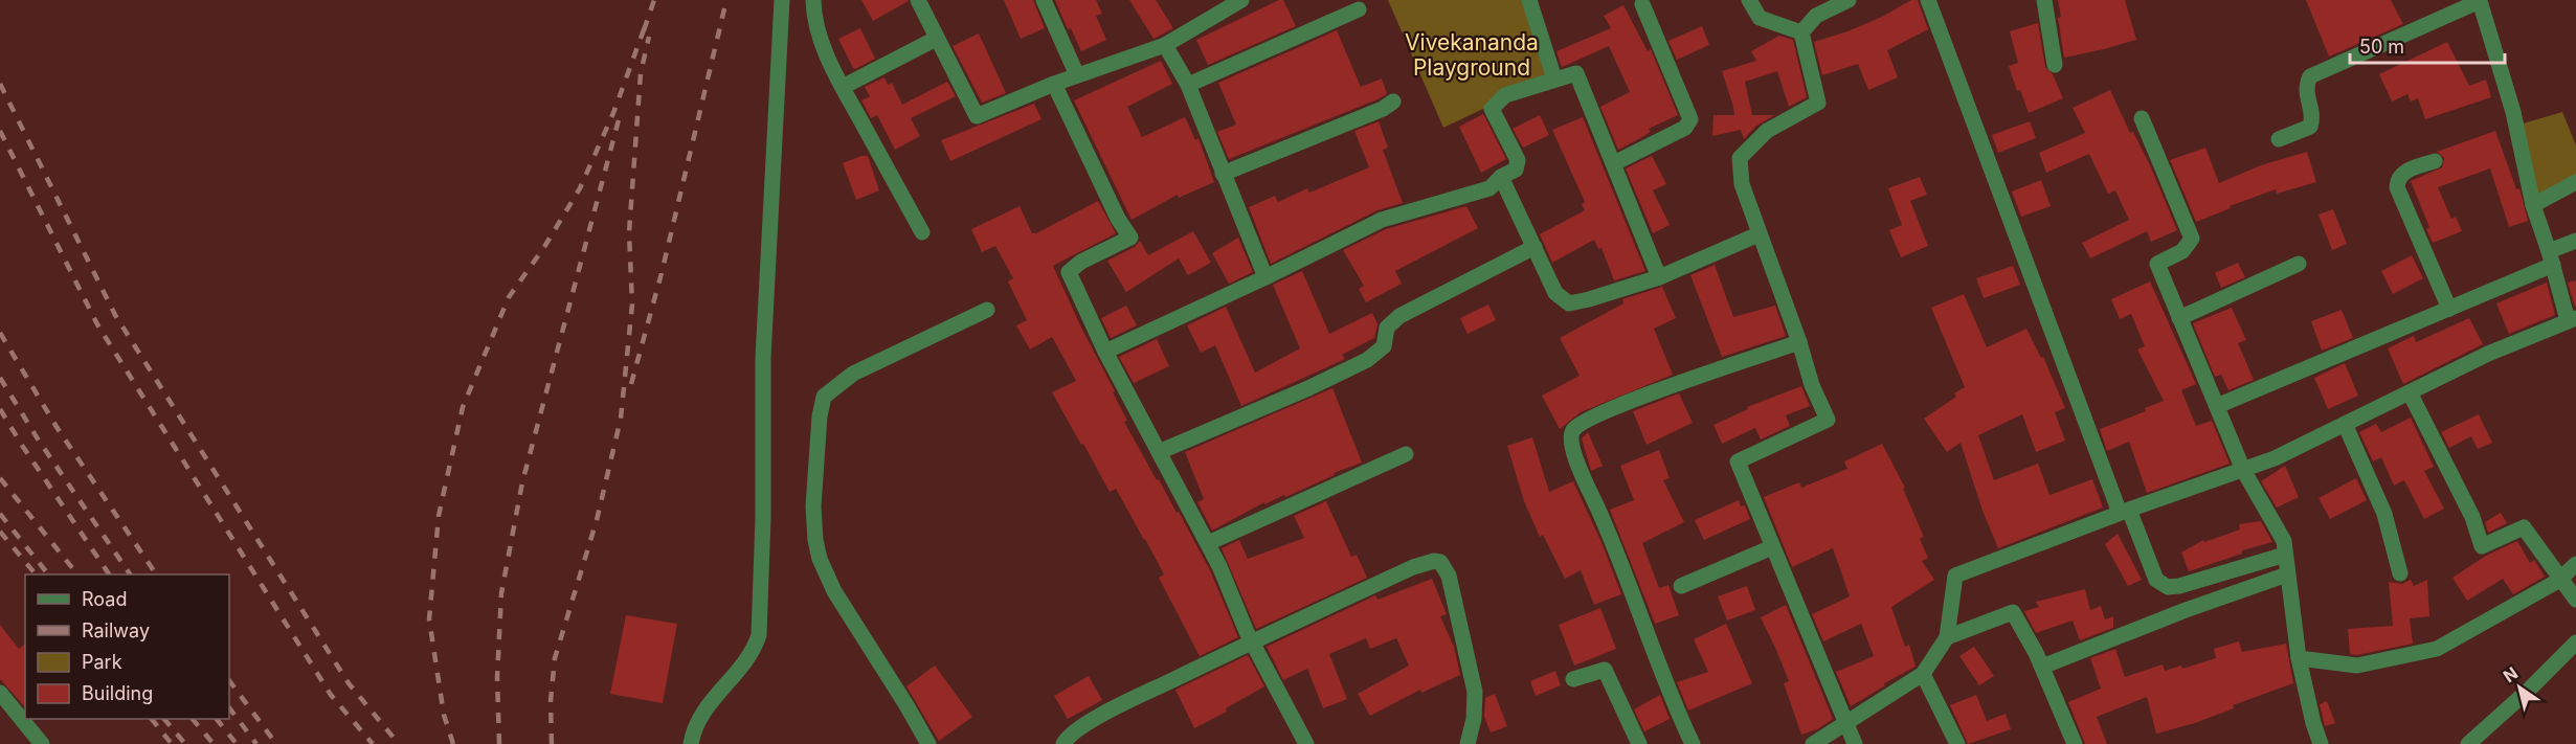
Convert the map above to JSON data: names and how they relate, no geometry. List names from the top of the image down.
{
  "parks": ["Vivekananda Playground"],
  "legend": [
    "Road",
    "Railway",
    "Park",
    "Building"
  ],
  "scale_bar": "50 m",
  "north": "top left"
}
